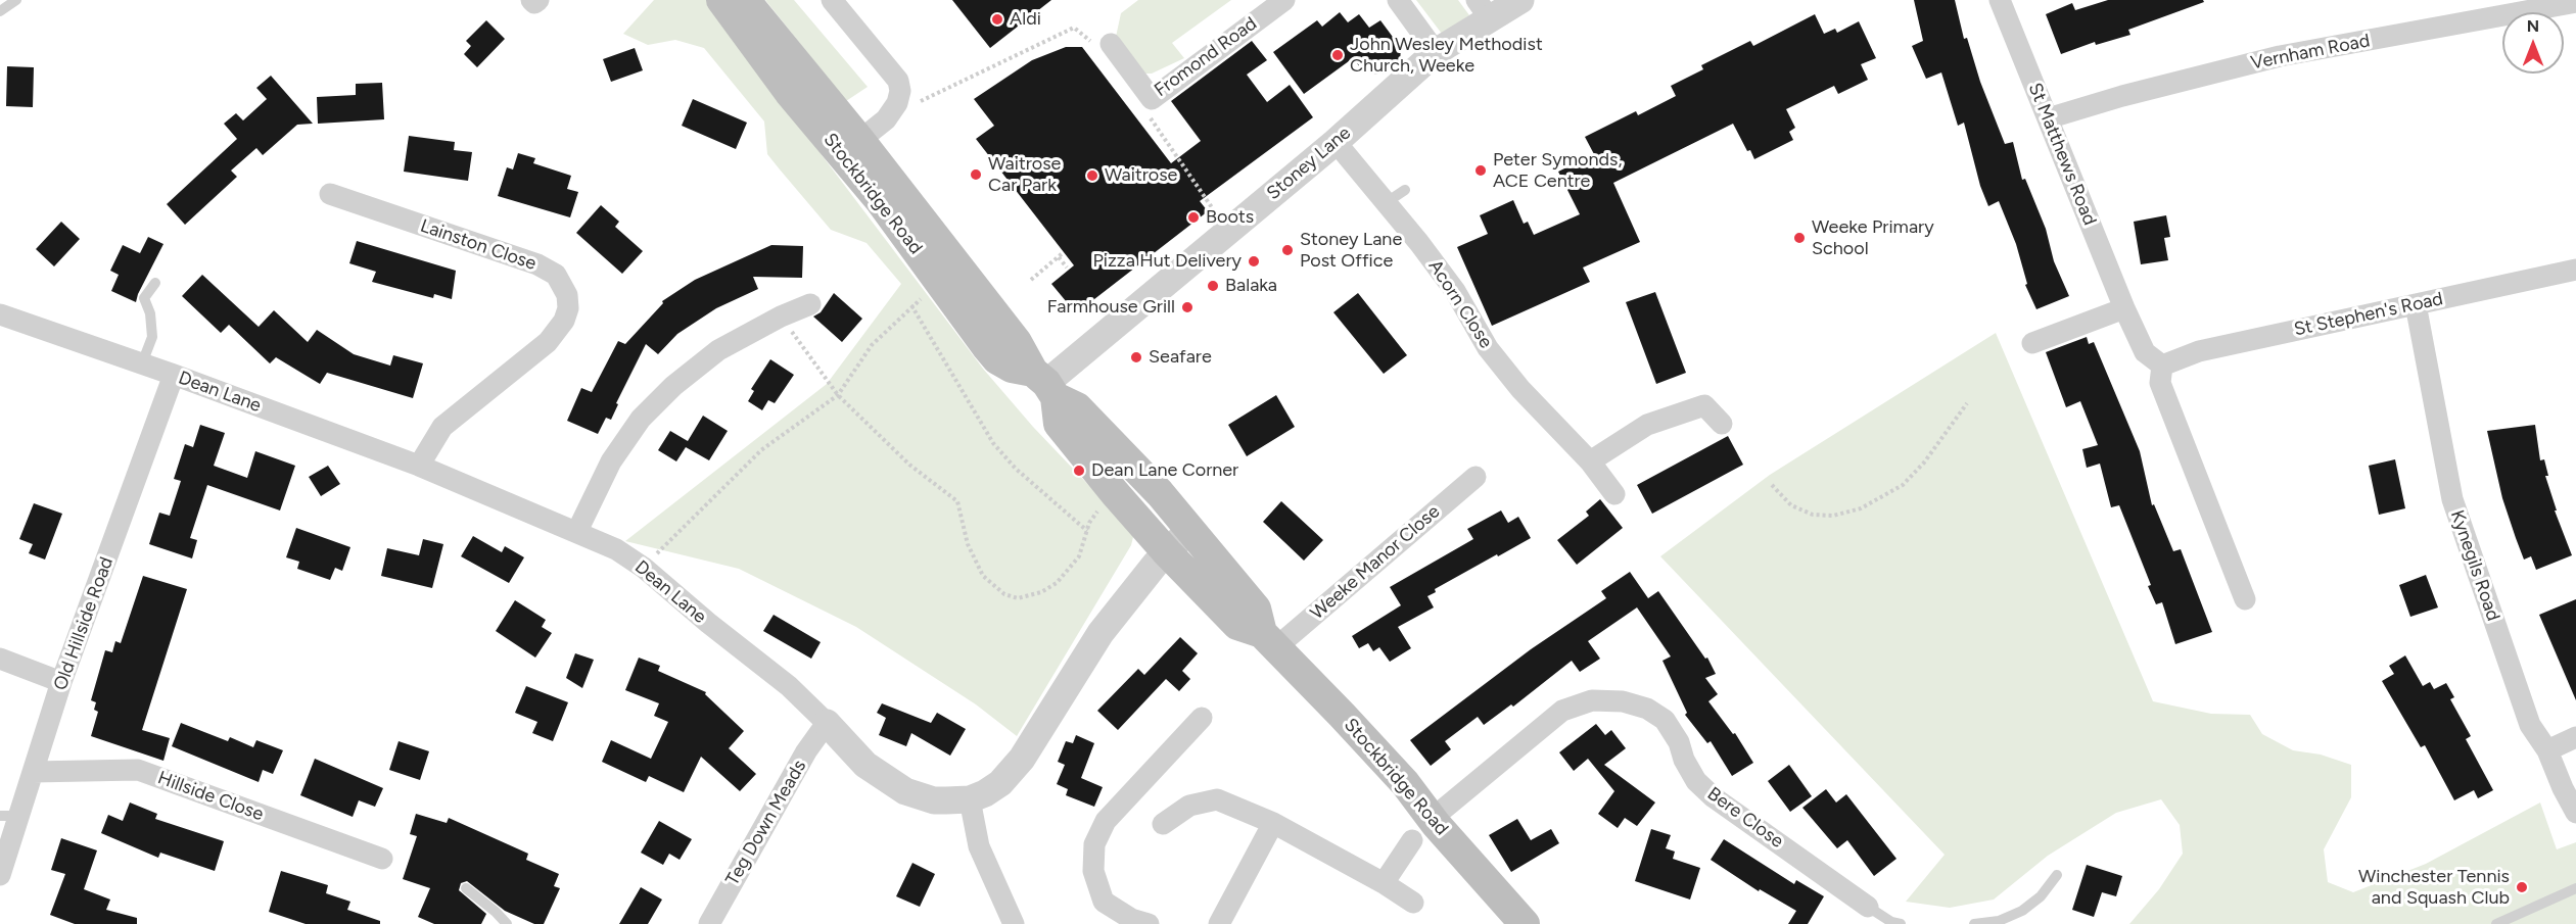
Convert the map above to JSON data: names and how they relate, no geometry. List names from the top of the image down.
{
  "streets": {
    "main road": ["Stockbridge Road"],
    "street": [
      "Vernham Road",
      "Fromond Road",
      "St Matthews Road",
      "Stoney Lane",
      "Lainston Close",
      "Acorn Close",
      "St Stephen's Road",
      "Dean Lane",
      "Weeke Manor Close",
      "Kynegils Road",
      "Old Hillside Road",
      "Hillside Close",
      "Bere Close",
      "Teg Down Meads"
    ]
  },
  "crossings": [
    ["Vernham Road", "St Matthews Road"],
    ["St Matthews Road", "St Stephen's Road"],
    ["Stoney Lane", "Stockbridge Road"],
    ["Stoney Lane", "Acorn Close"],
    ["Stockbridge Road", "Dean Lane"],
    ["Stockbridge Road", "Weeke Manor Close"],
    ["Stockbridge Road", "Bere Close"],
    ["Lainston Close", "Dean Lane"],
    ["St Stephen's Road", "Kynegils Road"],
    ["Dean Lane", "Old Hillside Road"],
    ["Dean Lane", "Teg Down Meads"],
    ["Old Hillside Road", "Hillside Close"]
  ],
  "places": [
    "Aldi",
    "John Wesley Methodist Church, Weeke",
    "Peter Symonds, ACE Centre",
    "Waitrose Car Park",
    "Waitrose",
    "Boots",
    "Weeke Primary School",
    "Stoney Lane Post Office",
    "Pizza Hut Delivery",
    "Balaka",
    "Farmhouse Grill",
    "Seafare",
    "Dean Lane Corner",
    "Winchester Tennis and Squash Club"
  ],
  "north": "top"
}
